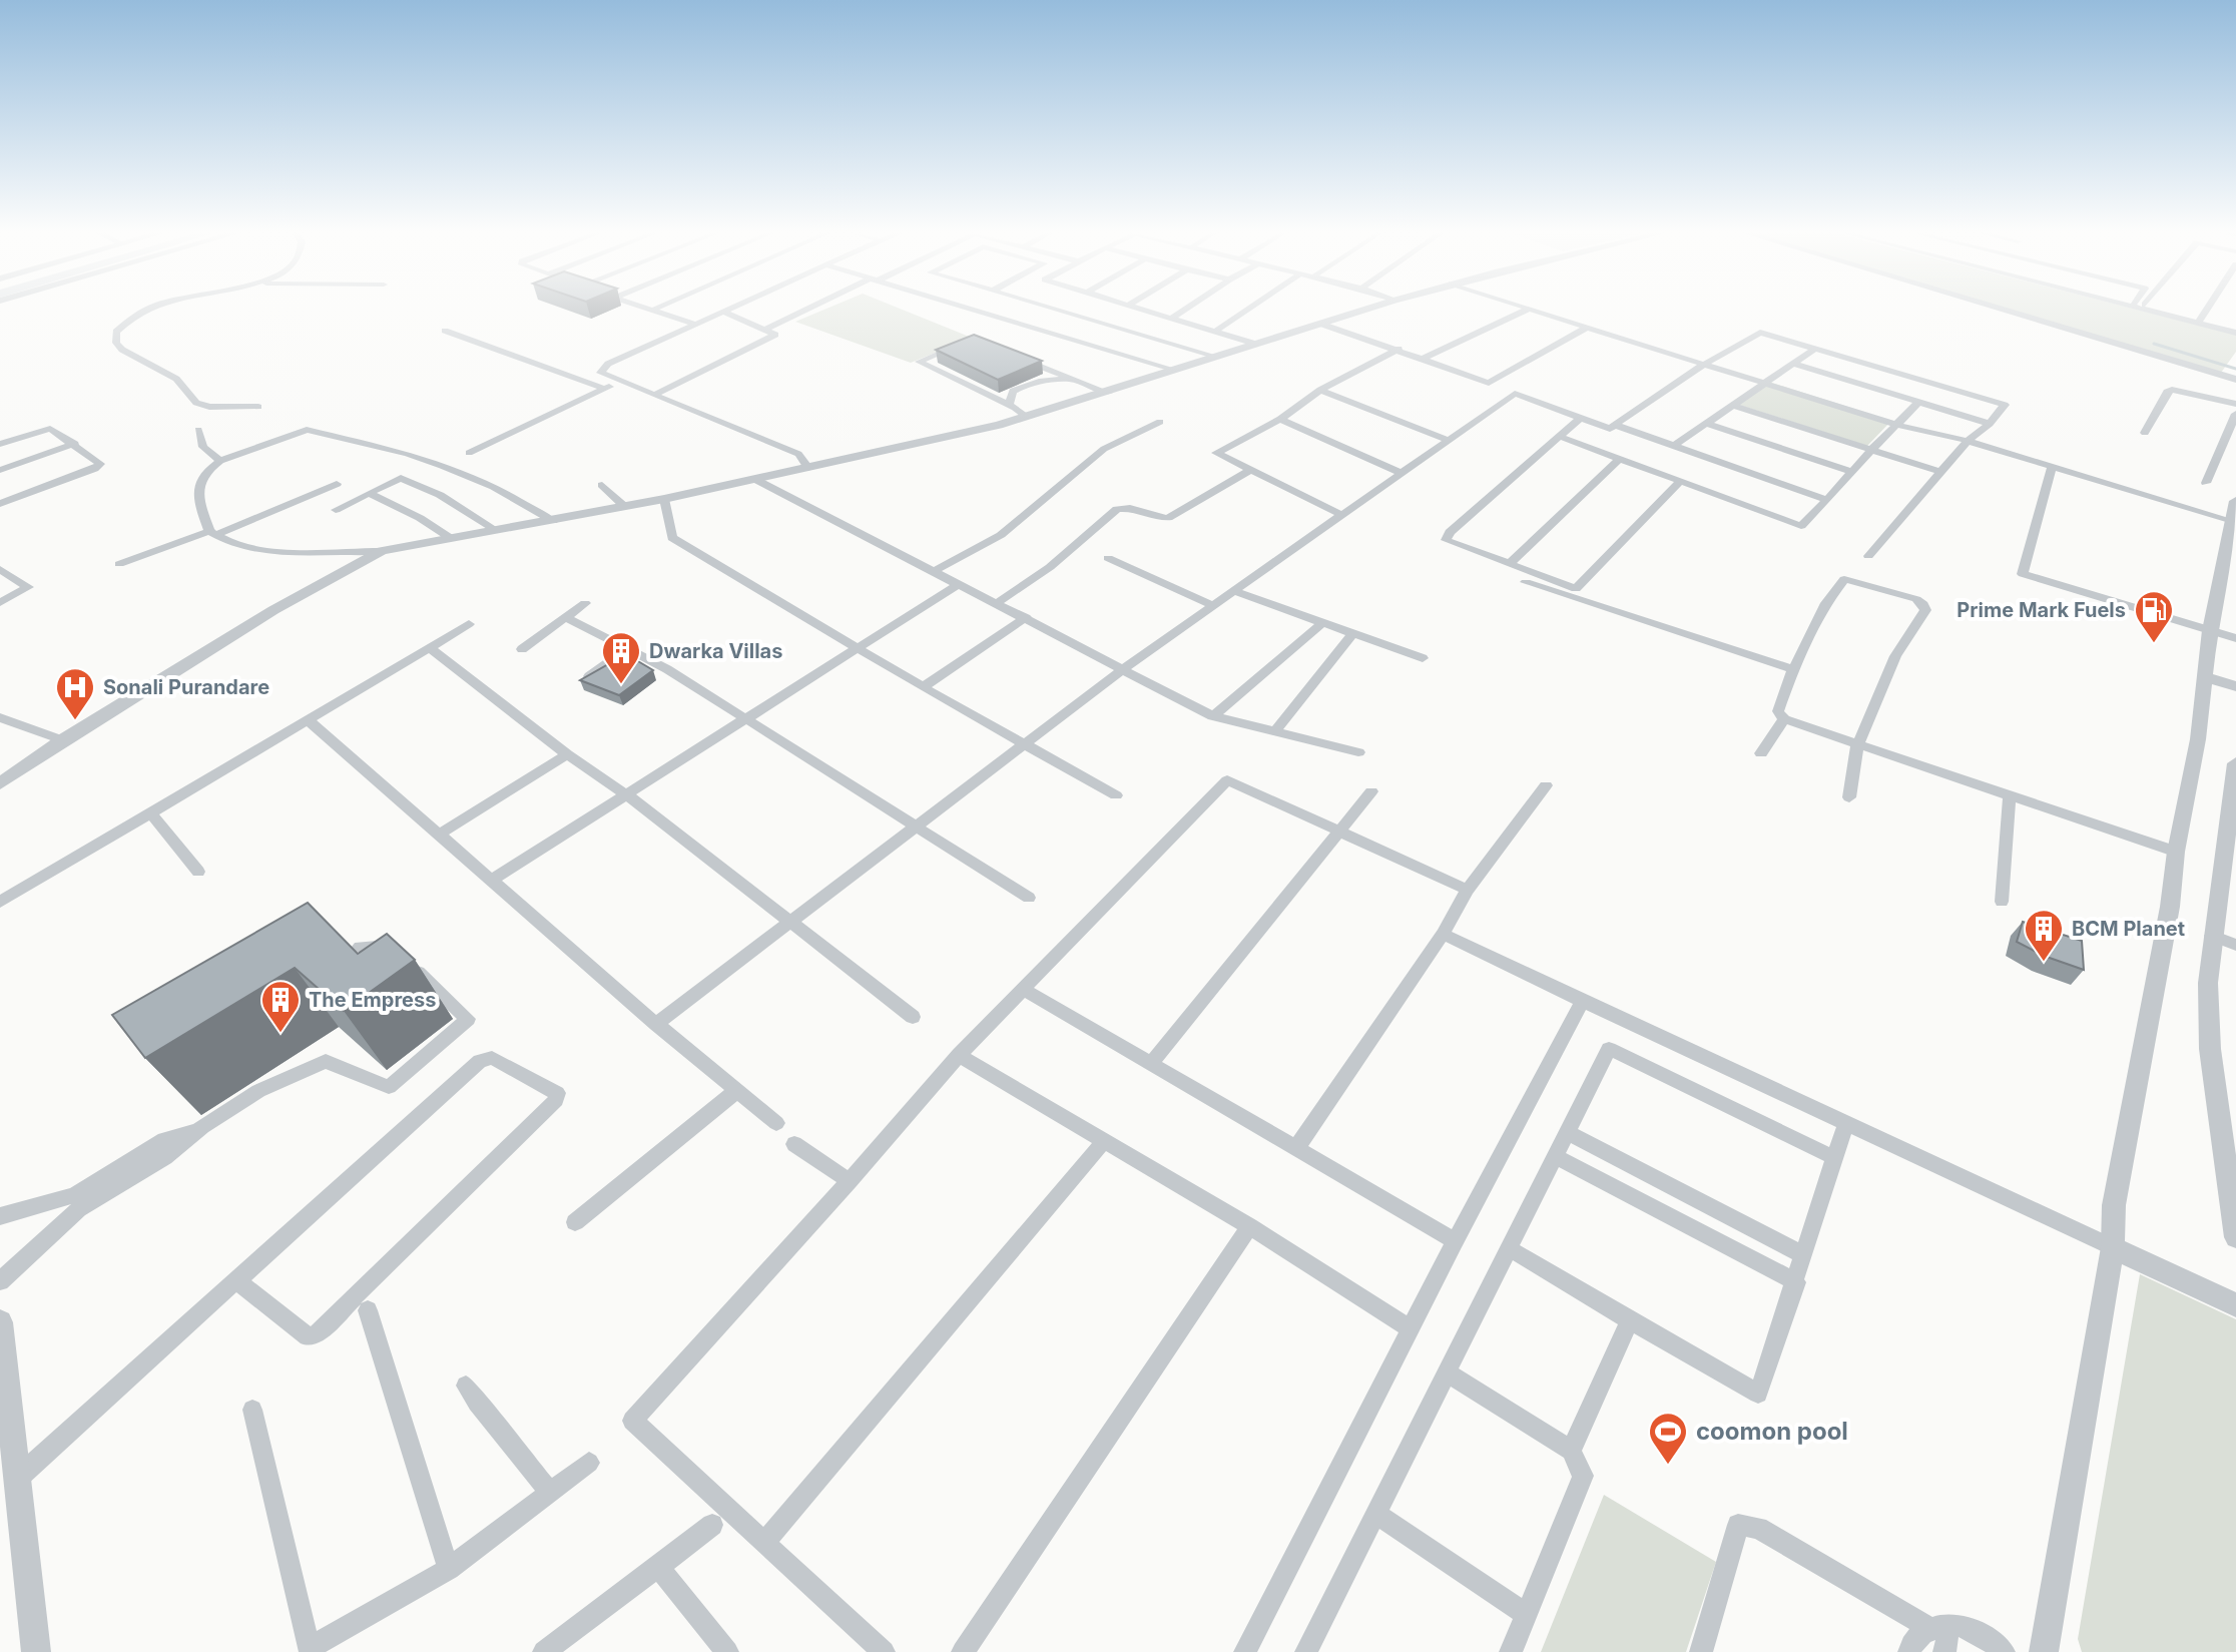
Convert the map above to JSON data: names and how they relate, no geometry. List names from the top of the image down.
{
  "places": {
    "fuel station": ["Prime Mark Fuels"],
    "building": ["Dwarka Villas", "BCM Planet", "The Empress"],
    "hospital": ["Sonali Purandare"],
    "sports": ["coomon pool"]
  }
}
